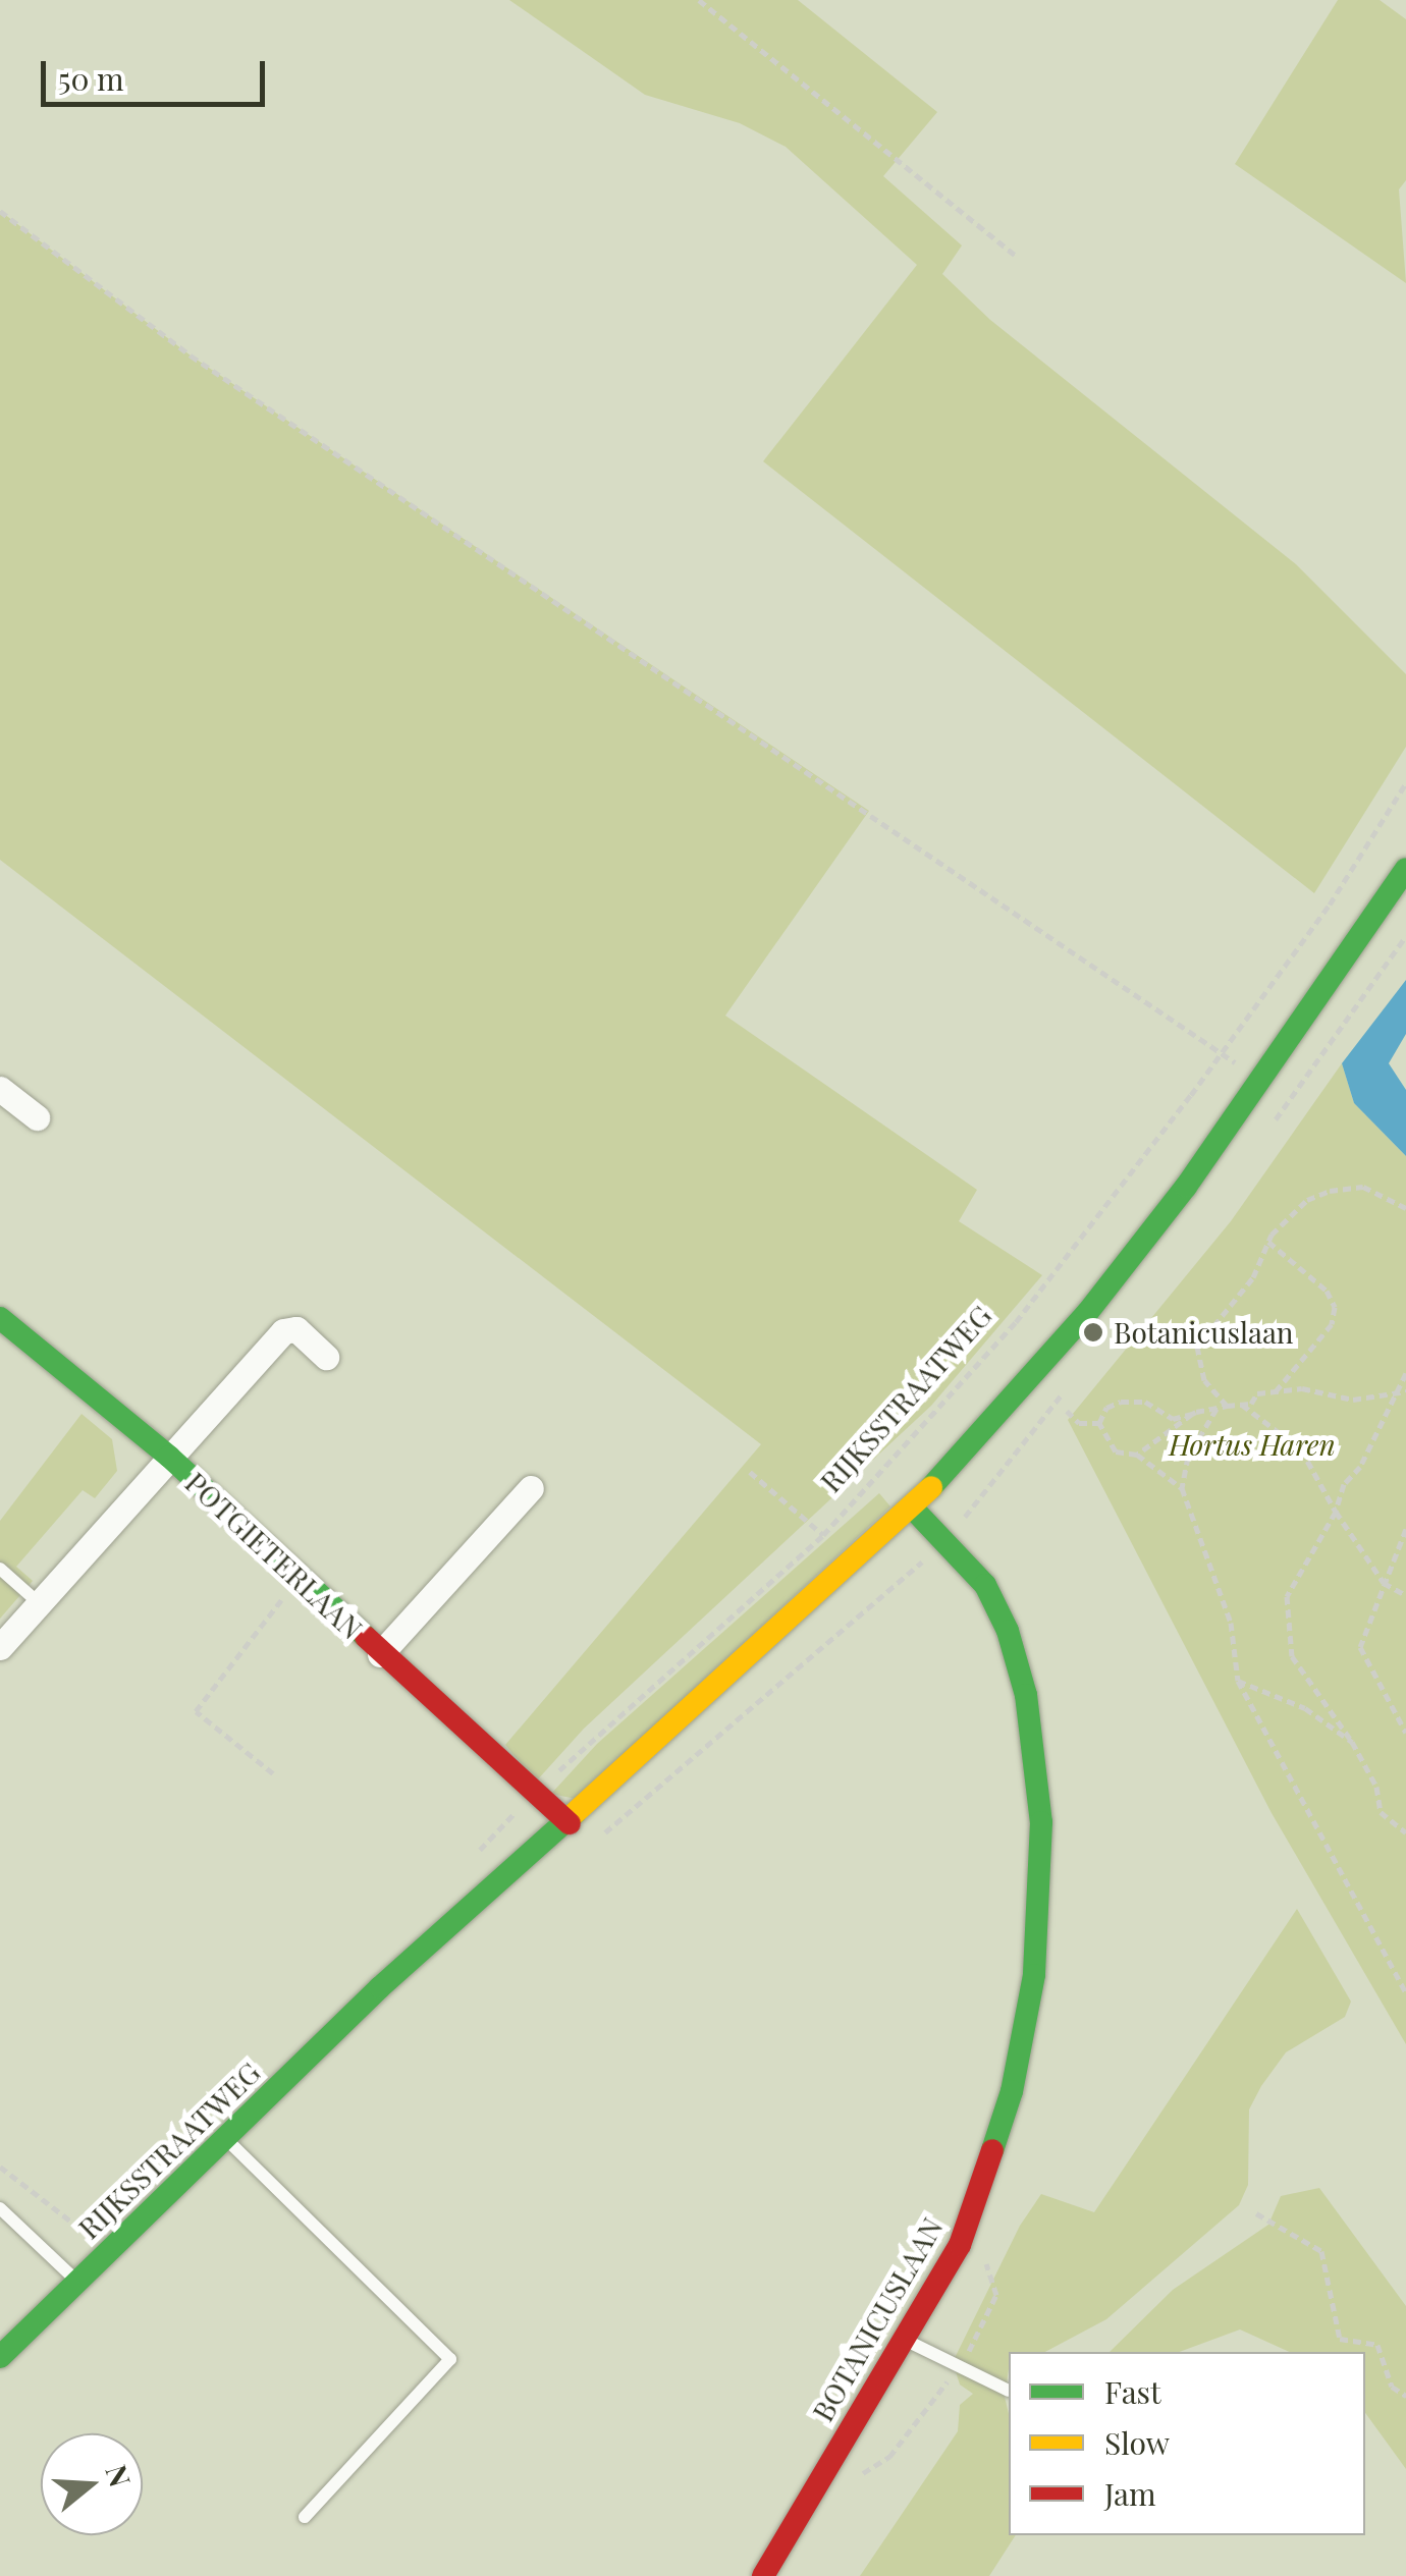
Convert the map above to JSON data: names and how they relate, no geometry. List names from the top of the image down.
{
  "streets": {
    "main road": ["RIJKSSTRAATWEG", "POTGIETERLAAN", "BOTANICUSLAAN"]
  },
  "crossings": [
    ["RIJKSSTRAATWEG", "POTGIETERLAAN"],
    ["RIJKSSTRAATWEG", "BOTANICUSLAAN"]
  ],
  "parks": ["Hortus Haren"],
  "places": ["Botanicuslaan"],
  "legend": ["Fast", "Slow", "Jam"],
  "scale_bar": "50 m",
  "north": "right"
}
